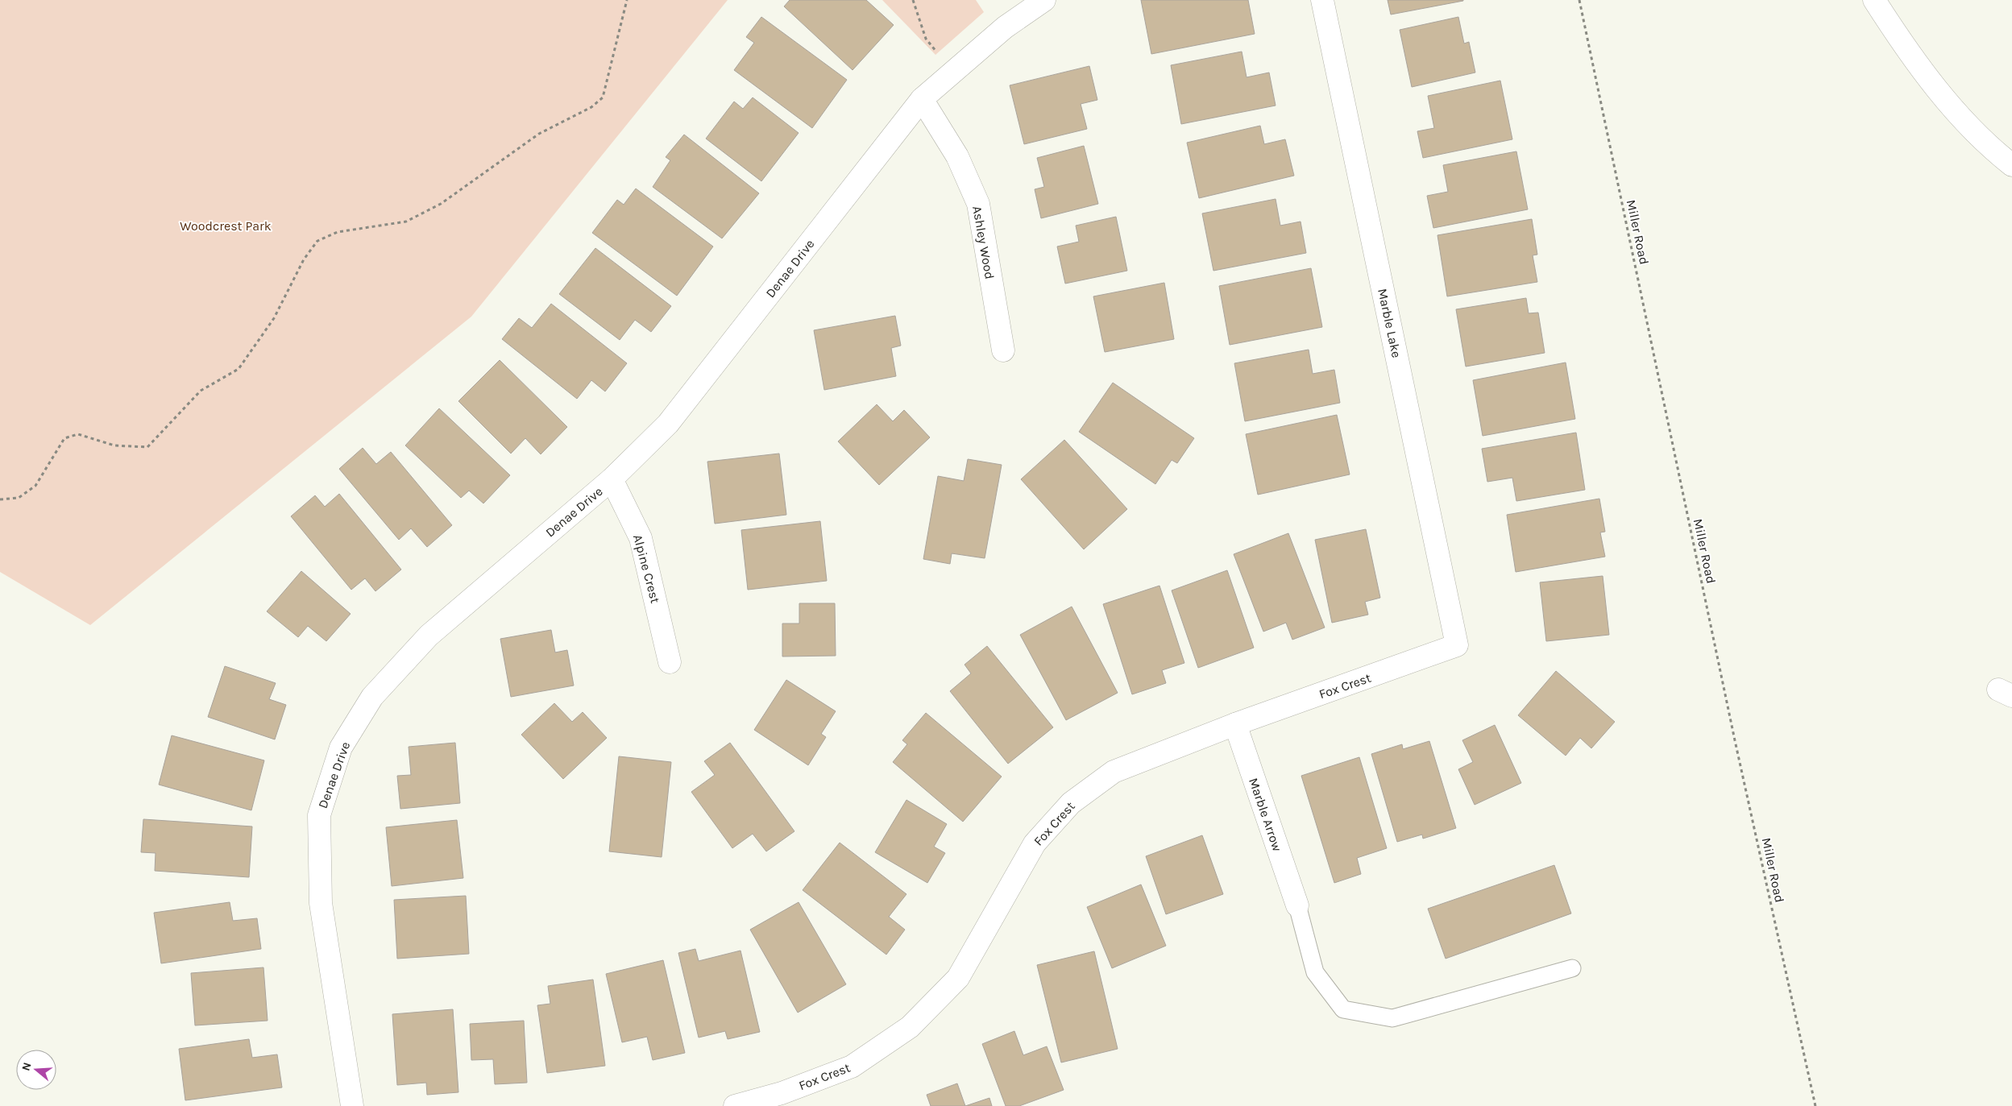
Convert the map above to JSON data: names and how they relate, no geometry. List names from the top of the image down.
{
  "streets": {
    "street": [
      "Ashley Wood",
      "Denae Drive",
      "Marble Lake",
      "Alpine Crest",
      "Fox Crest",
      "Marble Arrow"
    ],
    "path": ["Miller Road"]
  },
  "crossings": [
    ["Ashley Wood", "Denae Drive"],
    ["Denae Drive", "Alpine Crest"],
    ["Marble Lake", "Fox Crest"],
    ["Fox Crest", "Marble Arrow"]
  ],
  "parks": ["Woodcrest Park"],
  "north": "left"
}
